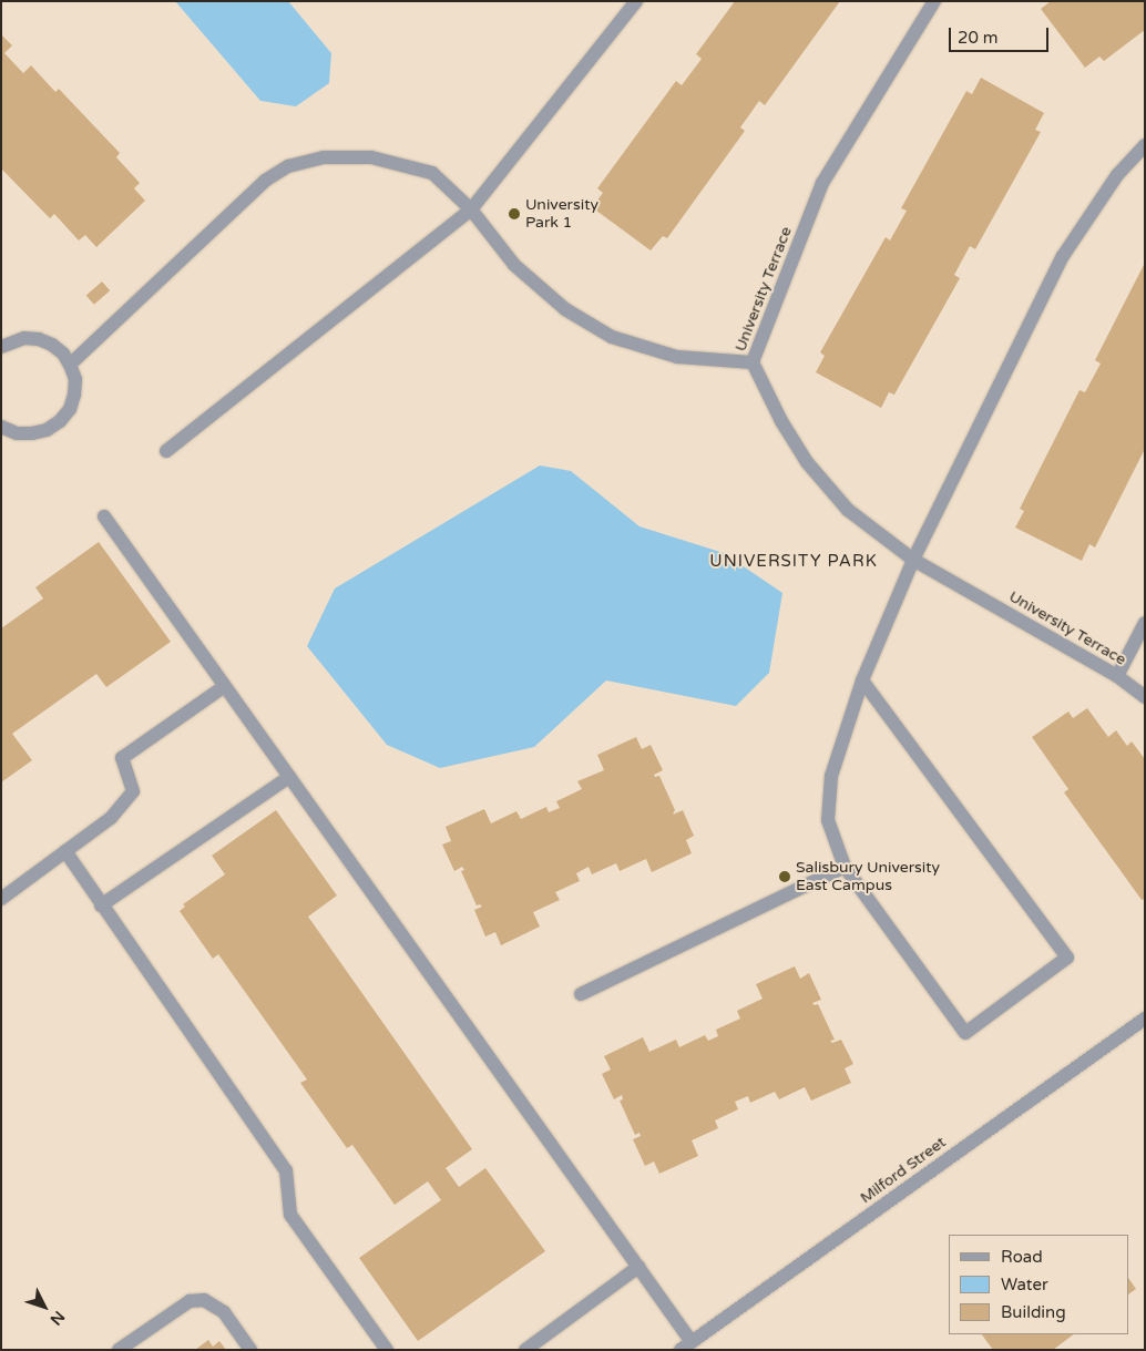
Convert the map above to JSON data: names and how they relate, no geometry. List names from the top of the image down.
{
  "streets": {
    "street": ["University Terrace", "Milford Street"]
  },
  "districts": ["UNIVERSITY PARK"],
  "places": ["University Park 1", "Salisbury University East Campus"],
  "legend": ["Road", "Water", "Building"],
  "scale_bar": "20 m",
  "north": "bottom right"
}
